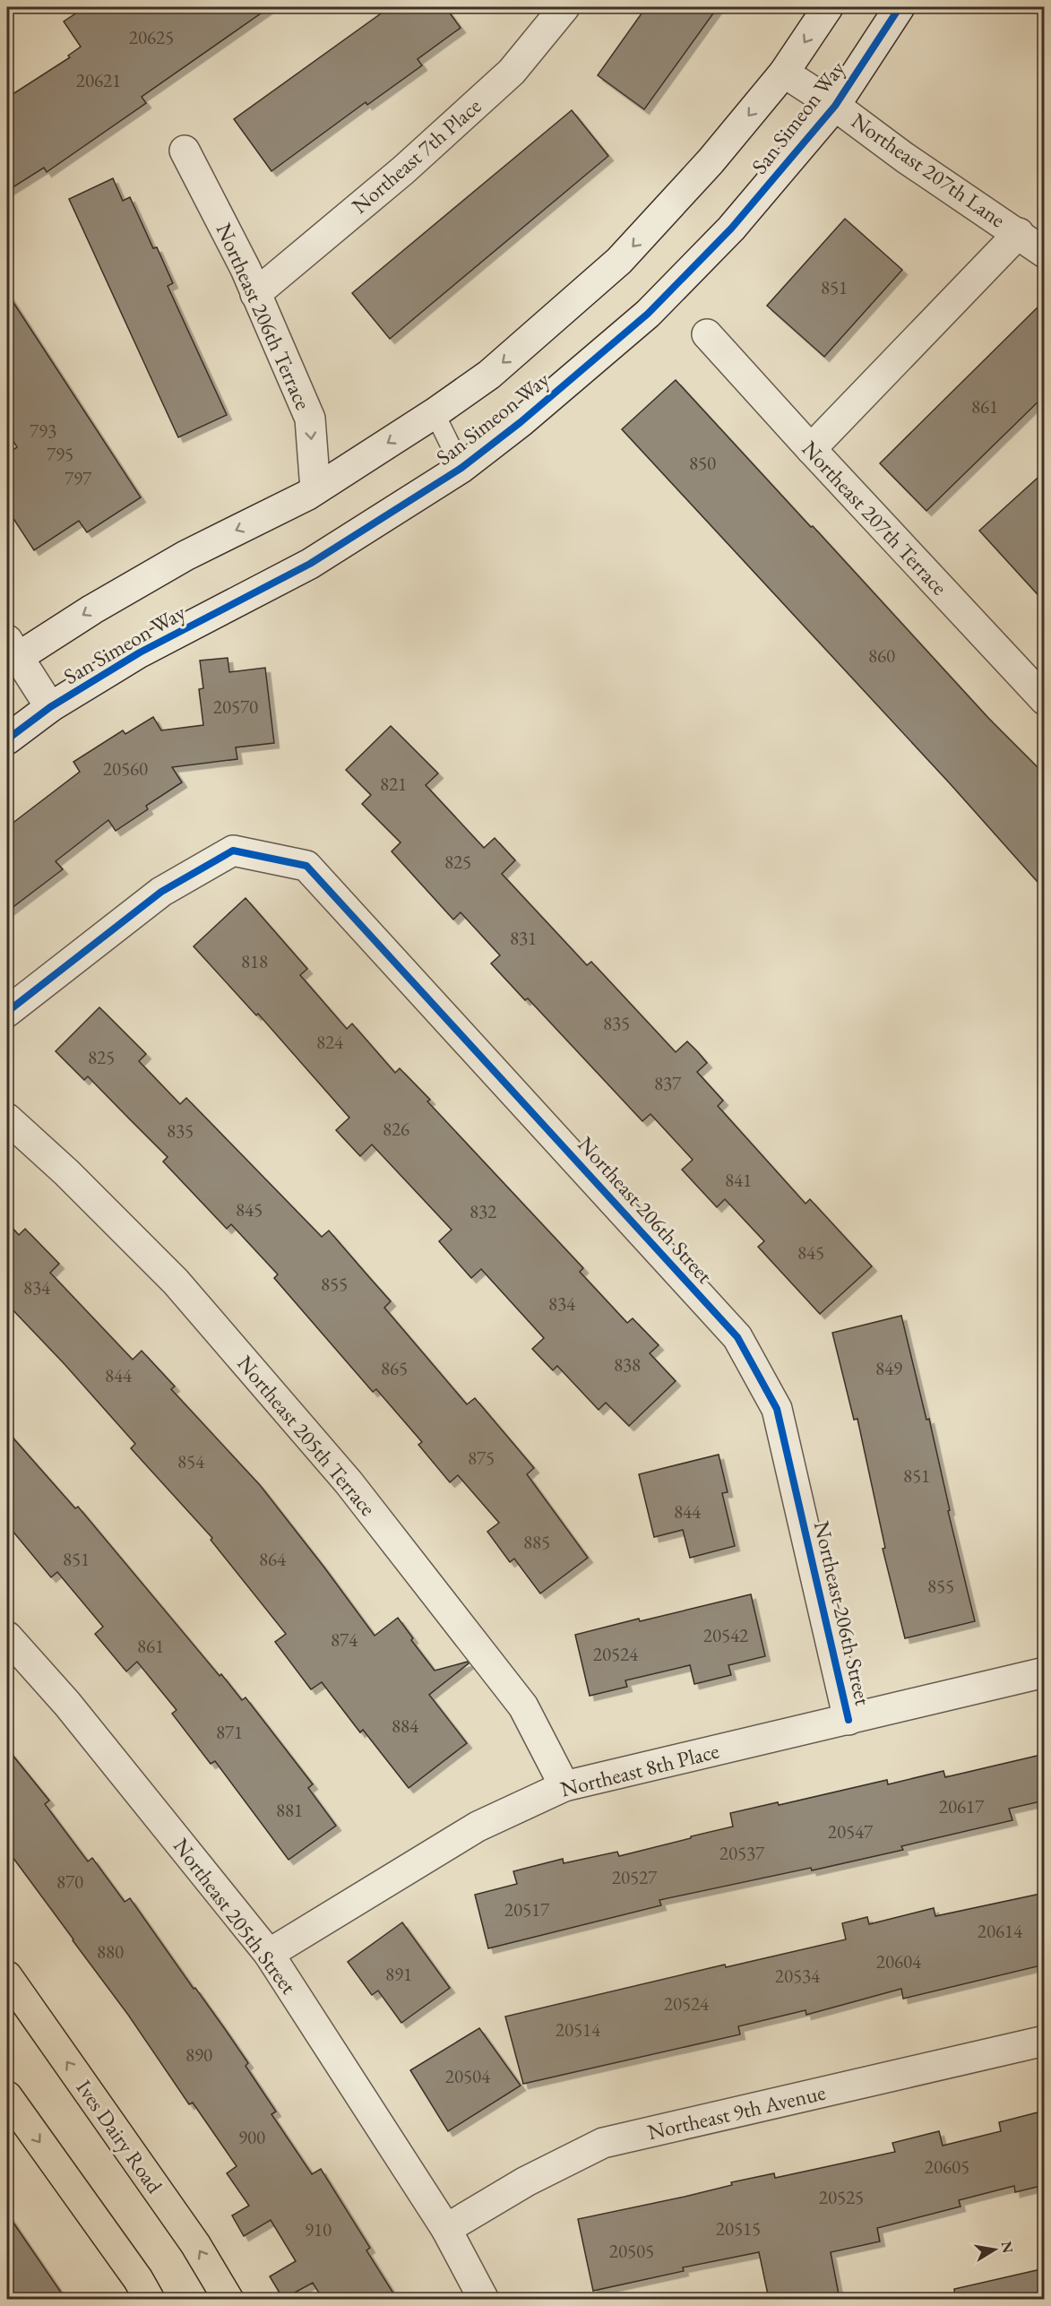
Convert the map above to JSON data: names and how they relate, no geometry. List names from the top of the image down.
{
  "streets": {
    "main road": ["Ives Dairy Road"],
    "street": [
      "San Simeon Way",
      "Northeast 7th Place",
      "Northeast 207th Lane",
      "Northeast 206th Terrace",
      "Northeast 207th Terrace",
      "Northeast 206th Street",
      "Northeast 205th Terrace",
      "Northeast 8th Place",
      "Northeast 205th Street",
      "Northeast 9th Avenue"
    ]
  },
  "crossings": [
    ["San Simeon Way", "Northeast 207th Lane"],
    ["San Simeon Way", "Northeast 206th Terrace"],
    ["Northeast 7th Place", "Northeast 206th Terrace"],
    ["Northeast 206th Street", "Northeast 8th Place"],
    ["Northeast 205th Terrace", "Northeast 8th Place"],
    ["Northeast 8th Place", "Northeast 205th Street"],
    ["Northeast 205th Street", "Northeast 9th Avenue"]
  ],
  "one_way": ["Northeast 206th Terrace"],
  "house_numbers": [
    "20625",
    "20621",
    "851",
    "861",
    "793",
    "795",
    "850",
    "797",
    "860",
    "20570",
    "20560",
    "821",
    "825",
    "831",
    "818",
    "835",
    "824",
    "825",
    "837",
    "826",
    "835",
    "841",
    "845",
    "832",
    "845",
    "855",
    "834",
    "834",
    "838",
    "865",
    "849",
    "844",
    "875",
    "854",
    "851",
    "844",
    "885",
    "851",
    "864",
    "855",
    "20542",
    "874",
    "861",
    "20524",
    "884",
    "871",
    "20617",
    "881",
    "20547",
    "20537",
    "20527",
    "870",
    "20517",
    "20614",
    "880",
    "20604",
    "891",
    "20534",
    "20524",
    "20514",
    "890",
    "20504",
    "900",
    "20605",
    "20525",
    "20515",
    "910",
    "20505"
  ],
  "north": "right"
}
